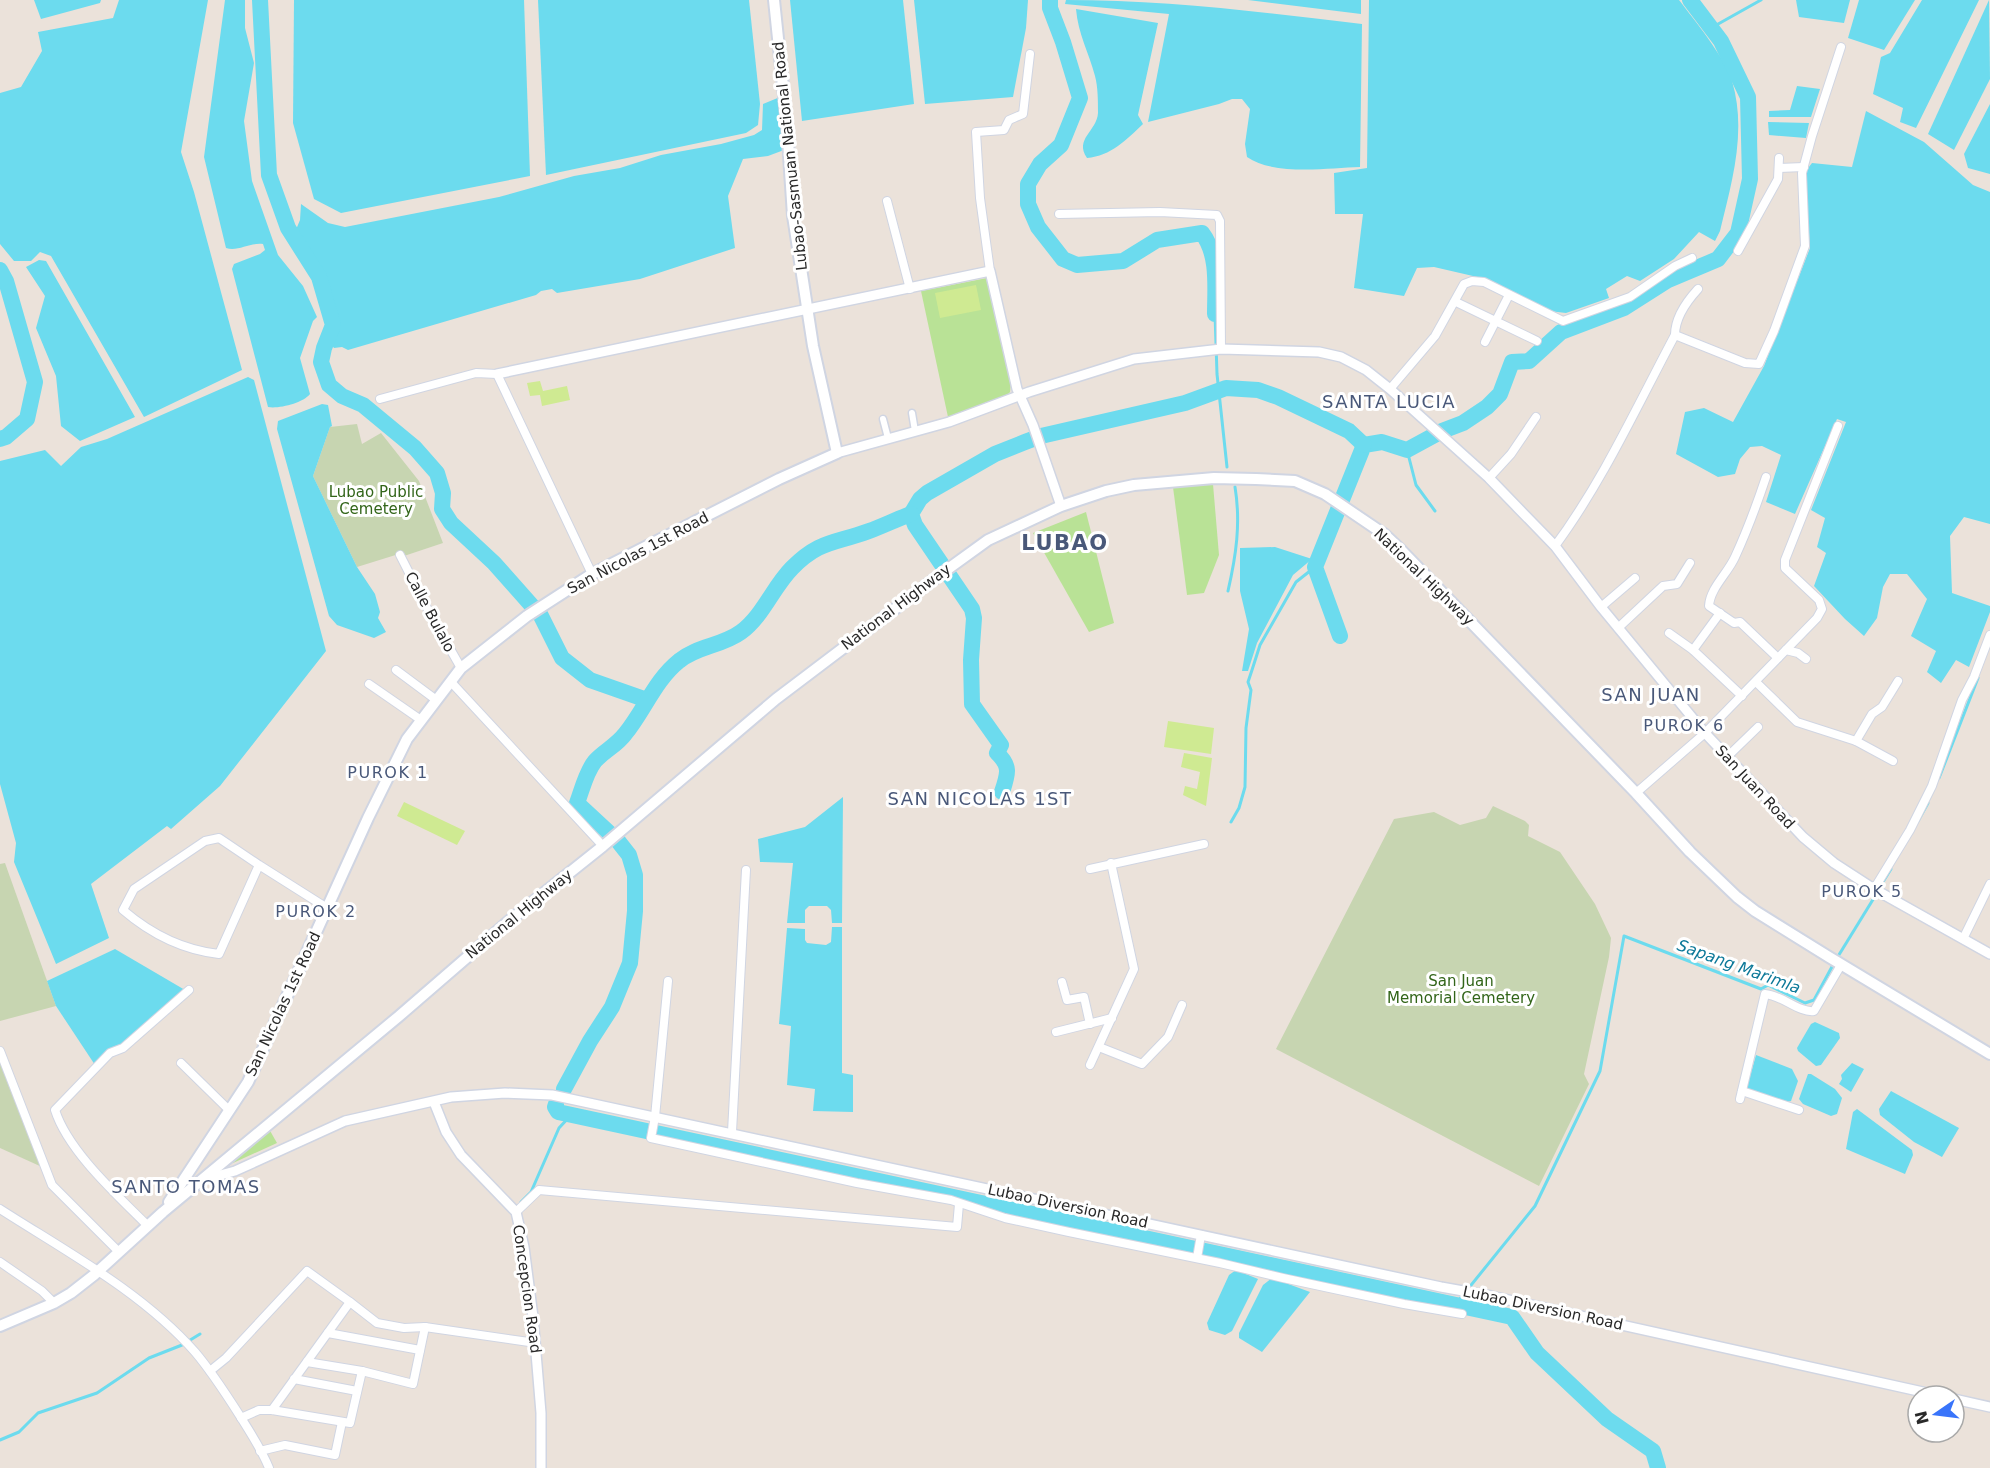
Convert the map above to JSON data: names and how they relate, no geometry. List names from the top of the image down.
{
  "streets": {
    "main road": ["Lubao-Sasmuan National Road", "San Nicolas 1st Road", "National Highway"],
    "street": [
      "Calle Bulalo",
      "San Juan Road",
      "Lubao Diversion Road",
      "Concepcion Road"
    ]
  },
  "crossings": [
    ["Lubao-Sasmuan National Road", "San Nicolas 1st Road"],
    ["Lubao-Sasmuan National Road", "San Juan Road"],
    ["San Nicolas 1st Road", "National Highway"],
    ["San Nicolas 1st Road", "Calle Bulalo"],
    ["San Nicolas 1st Road", "San Juan Road"],
    ["National Highway", "Lubao Diversion Road"],
    ["Lubao Diversion Road", "Concepcion Road"]
  ],
  "districts": [
    "SANTA LUCIA",
    "LUBAO",
    "SAN JUAN",
    "PUROK 6",
    "PUROK 1",
    "SAN NICOLAS 1ST",
    "PUROK 5",
    "PUROK 2",
    "SANTO TOMAS"
  ],
  "water": ["Sapang Marimla"],
  "parks": ["Lubao Public Cemetery", "San Juan Memorial Cemetery"],
  "north": "left"
}
